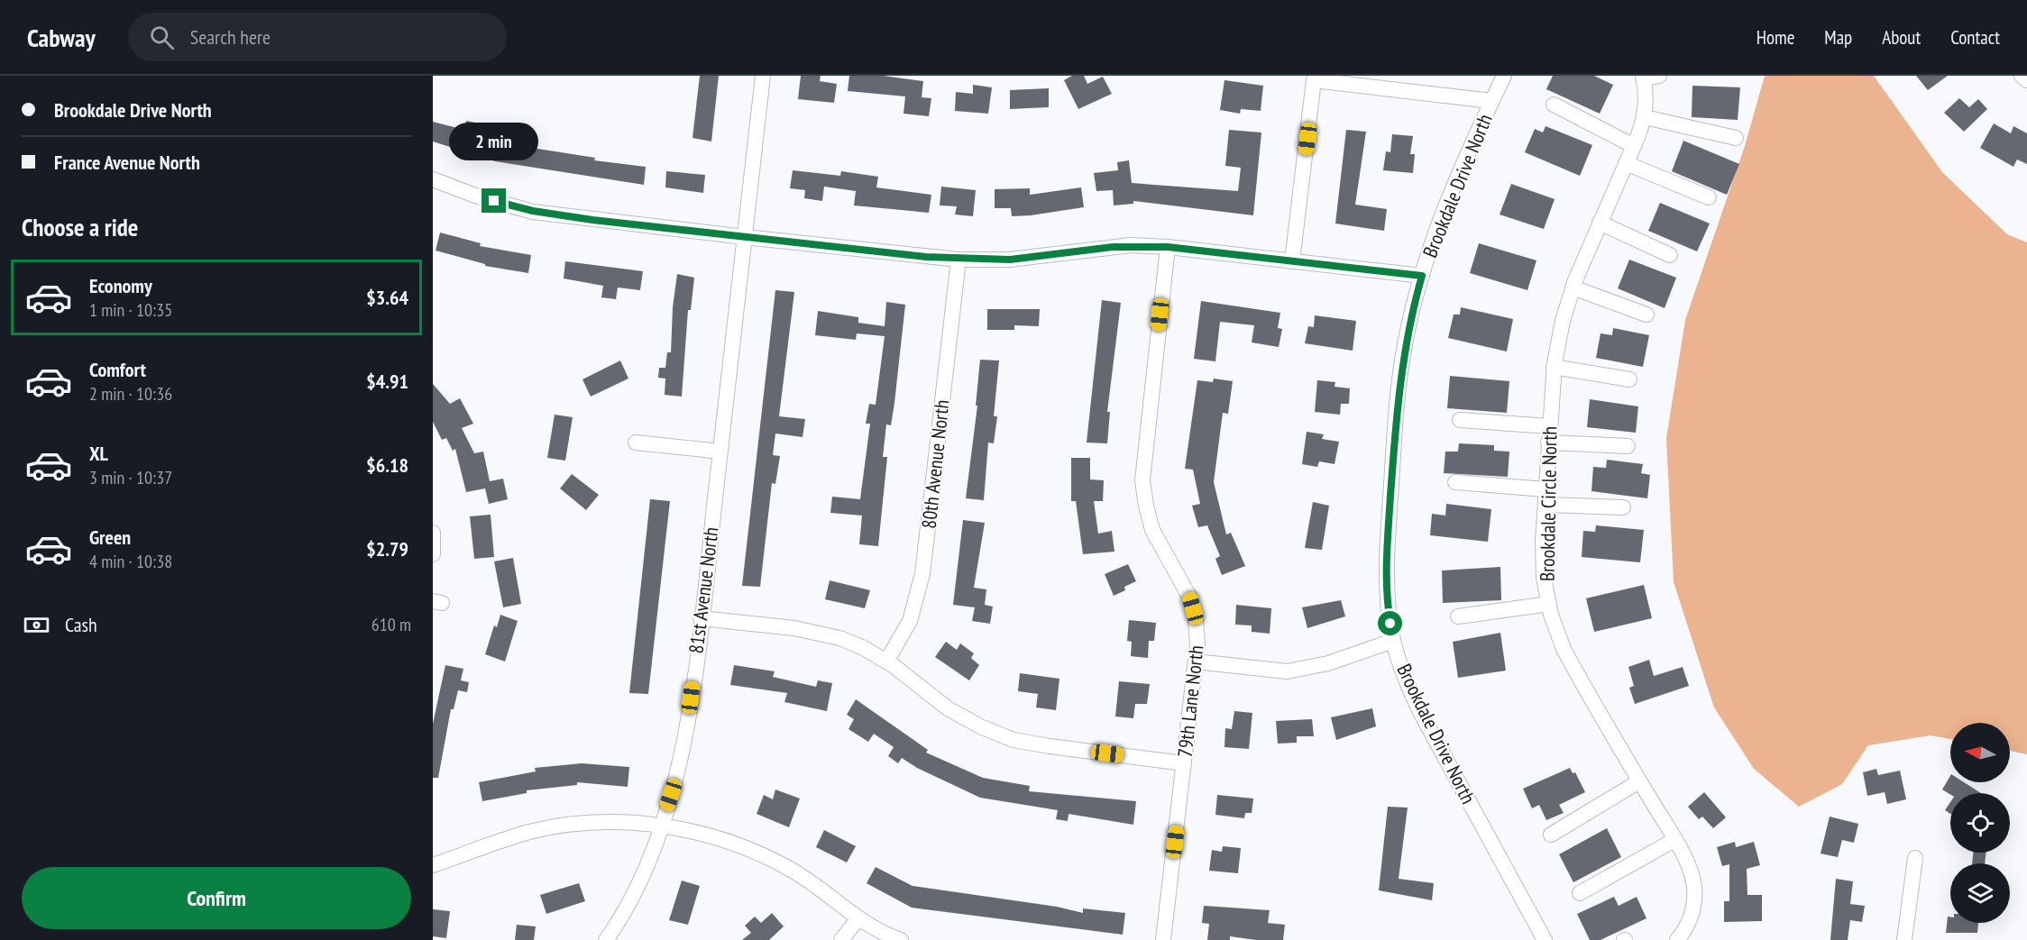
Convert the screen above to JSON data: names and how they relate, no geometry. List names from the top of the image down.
{
  "streets": {
    "street": [
      "Brookdale Drive North",
      "80th Avenue North",
      "Brookdale Circle North",
      "81st Avenue North",
      "79th Lane North"
    ]
  },
  "north": "left",
  "page": {
    "header": "Cabway",
    "search": "Search here",
    "nav": [
      "Home",
      "Map",
      "About",
      "Contact"
    ],
    "banner": ["Brookdale Drive North", "France Avenue North"],
    "bubble": "2 min",
    "heading": "Choose a ride",
    "list": [
      {
        "name": "Economy",
        "note": "1 min · 10:35",
        "value": "$3.64"
      },
      {
        "name": "Comfort",
        "note": "2 min · 10:36",
        "value": "$4.91"
      },
      {
        "name": "XL",
        "note": "3 min · 10:37",
        "value": "$6.18"
      },
      {
        "name": "Green",
        "note": "4 min · 10:38",
        "value": "$2.79"
      }
    ],
    "pay": ["Cash", "610 m"],
    "buttons": "Confirm"
  }
}
